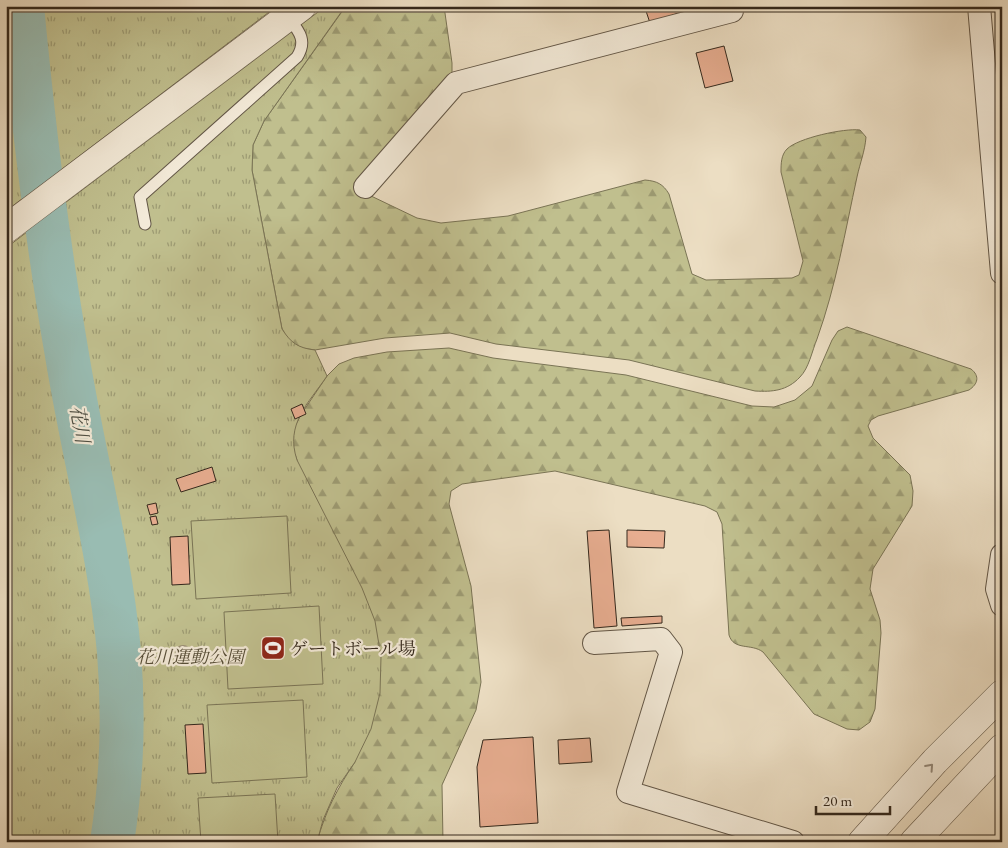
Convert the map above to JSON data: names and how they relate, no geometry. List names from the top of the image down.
{
  "water": ["花川"],
  "parks": ["花川運動公園"],
  "places": {
    "sports": ["ゲートボール場"]
  },
  "scale_bar": "20 m"
}
